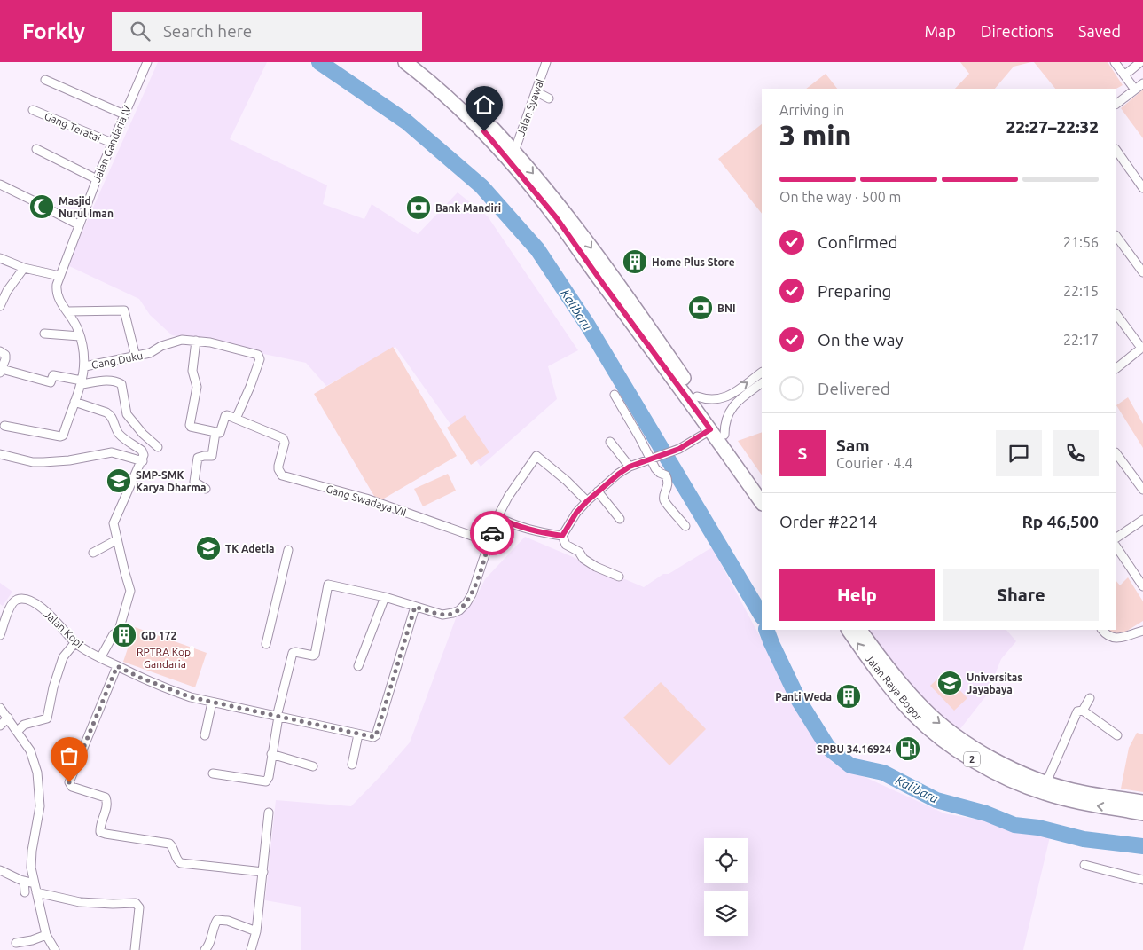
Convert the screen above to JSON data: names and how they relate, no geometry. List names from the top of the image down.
{
  "streets": {
    "highway": ["Jalan Raya Bogor", "2"],
    "street": [
      "Jalan Syawal",
      "Gang Teratai",
      "Jalan Gandaria IV",
      "Gang Duku",
      "Gang Swadaya VII",
      "Jalan Kopi"
    ]
  },
  "crossings": [
    ["Gang Teratai", "Jalan Gandaria IV"],
    ["Jalan Gandaria IV", "Gang Duku"],
    ["Gang Duku", "Gang Swadaya VII"]
  ],
  "water": ["Kalibaru"],
  "parks": ["RPTRA Kopi Gandaria"],
  "places": {
    "mosque": ["Masjid Nurul Iman"],
    "bank": ["Bank Mandiri", "BNI"],
    "building": ["Home Plus Store", "GD 172", "Panti Weda"],
    "school or university": ["SMP-SMK Karya Dharma", "TK Adetia", "Universitas Jayabaya"],
    "fuel station": ["SPBU 34.16924"]
  },
  "page": {
    "header": "Forkly",
    "search": "Search here",
    "nav": ["Map", "Directions", "Saved"],
    "heading": ["3 min", "Arriving in", "22:27–22:32"],
    "panel": [
      "Sam",
      "Courier · 4.4",
      "Order #2214",
      "Rp 46,500"
    ],
    "bar": "On the way · 500 m",
    "list": [
      ["Confirmed", "21:56"],
      ["Preparing", "22:15"],
      ["On the way", "22:17"],
      "Delivered"
    ],
    "round": "S",
    "buttons": ["Help", "Share"]
  }
}
